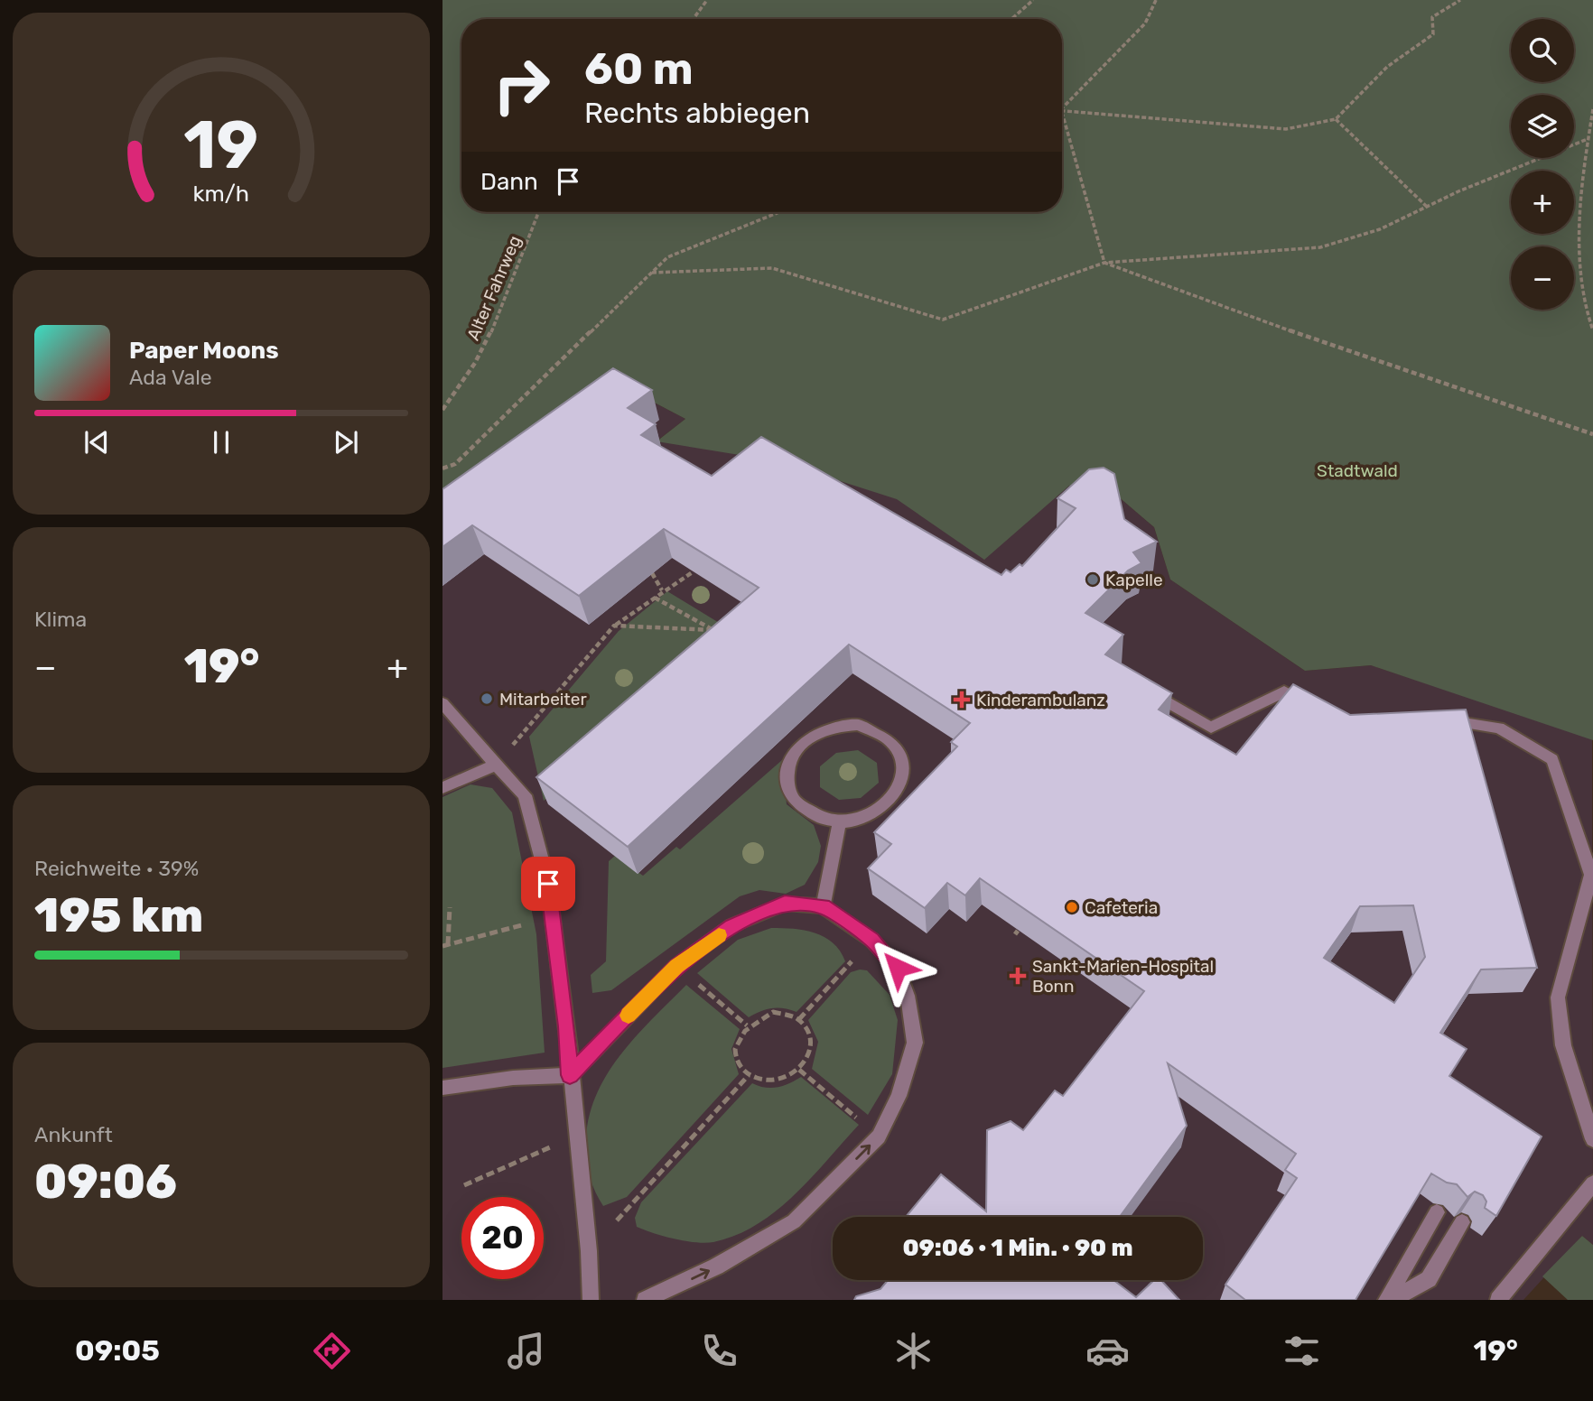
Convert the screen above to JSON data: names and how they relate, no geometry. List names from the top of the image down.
{
  "streets": {
    "path": ["Alter Fahrweg"]
  },
  "parks": ["Stadtwald"],
  "places": {
    "other": ["Kapelle", "Mitarbeiter", "Cafeteria"],
    "health": ["Kinderambulanz", "Sankt-Marien-Hospital Bonn"]
  },
  "page": {
    "map_buttons": ["+", "−"],
    "turn": ["60 m", "Rechts abbiegen"],
    "then": "Dann",
    "song": ["Paper Moons", "Ada Vale"],
    "tile": [
      "Klima",
      ["Reichweite · 39%", "195 km"],
      ["Ankunft", "09:06"]
    ],
    "heat": ["−", "19°", "+"],
    "limit": "20",
    "trip": "09:06 · 1 Min. · 90 m",
    "tabs": ["09:05", "19°"],
    "gauge": ["19", "km/h"]
  }
}
